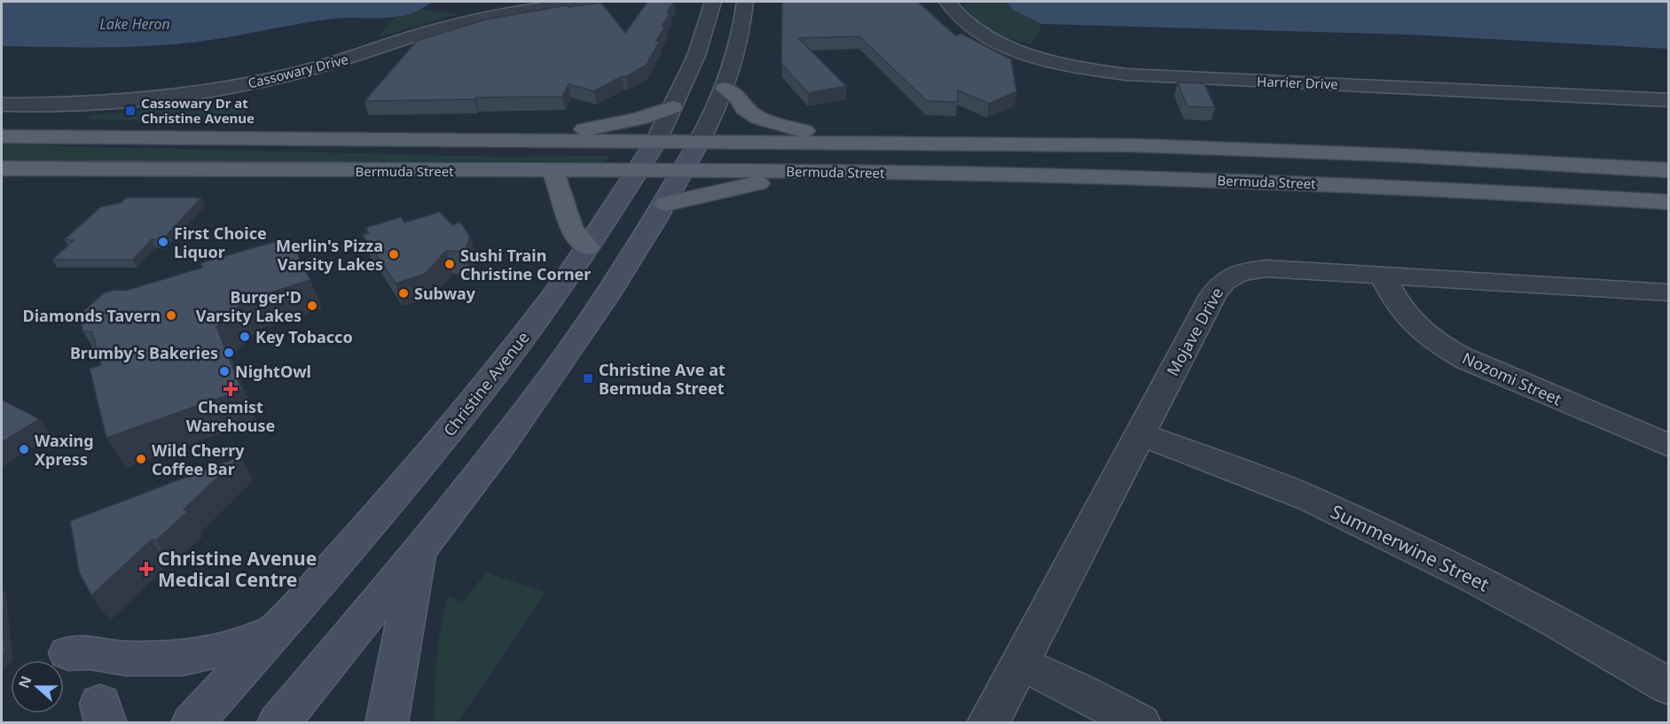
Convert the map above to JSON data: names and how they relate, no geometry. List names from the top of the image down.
{
  "streets": {
    "main road": ["Bermuda Street", "Christine Avenue"],
    "street": [
      "Cassowary Drive",
      "Harrier Drive",
      "Mojave Drive",
      "Nozomi Street",
      "Summerwine Street"
    ]
  },
  "crossings": [
    ["Bermuda Street", "Christine Avenue"],
    ["Mojave Drive", "Nozomi Street"],
    ["Mojave Drive", "Summerwine Street"]
  ],
  "water": ["Lake Heron"],
  "places": {
    "transit": ["Cassowary Dr at Christine Avenue", "Christine Ave at Bermuda Street"],
    "other": [
      "First Choice Liquor",
      "Merlin's Pizza Varsity Lakes",
      "Sushi Train Christine Corner",
      "Subway",
      "Burger'D Varsity Lakes",
      "Diamonds Tavern",
      "Key Tobacco",
      "Brumby's Bakeries",
      "NightOwl",
      "Waxing Xpress",
      "Wild Cherry Coffee Bar"
    ],
    "health": ["Chemist Warehouse", "Christine Avenue Medical Centre"]
  },
  "north": "left"
}
